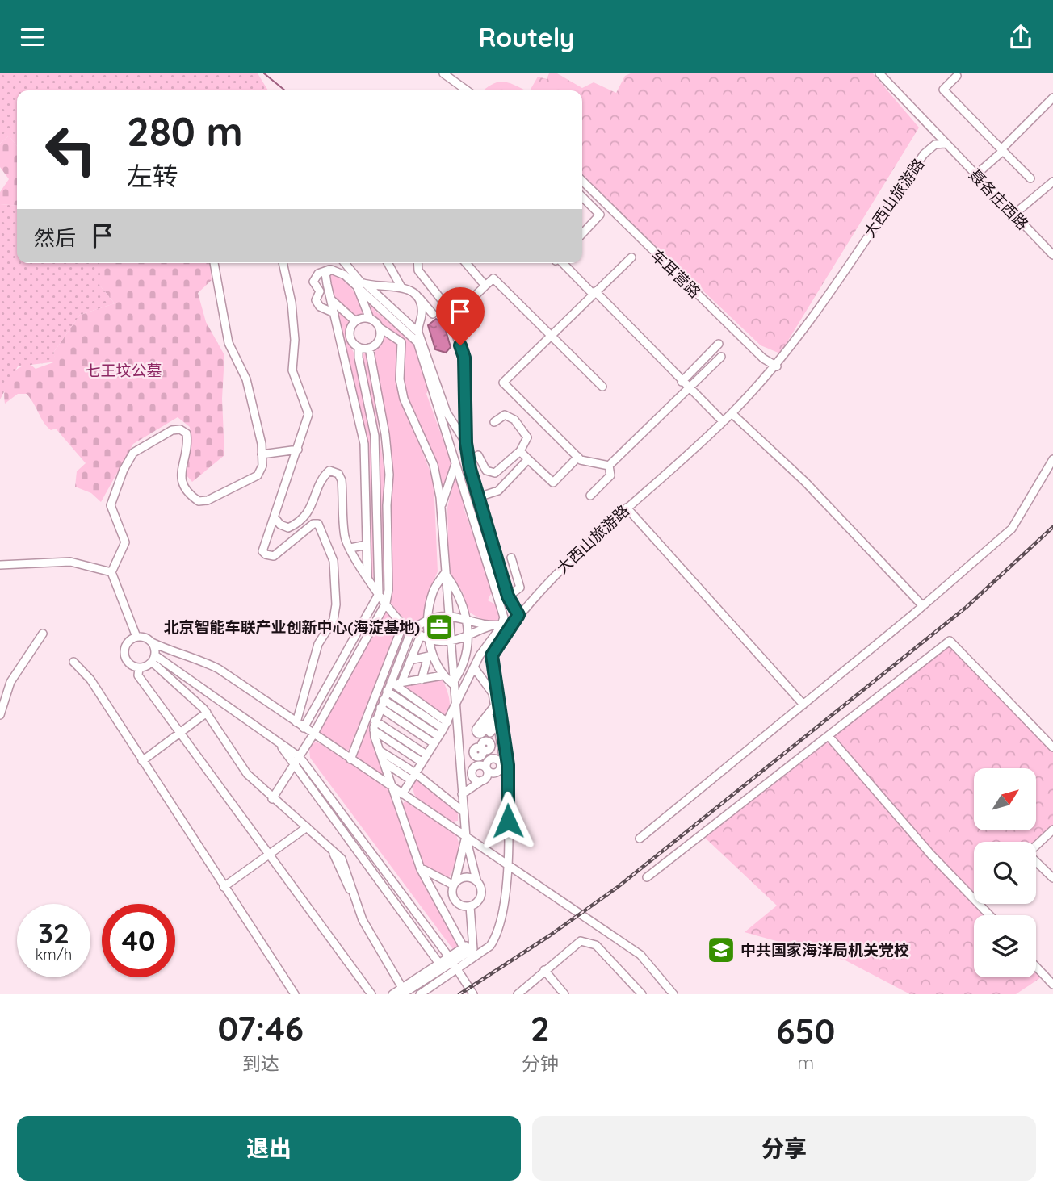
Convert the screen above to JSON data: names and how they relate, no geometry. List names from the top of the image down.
{
  "streets": {
    "street": ["大西山旅游路", "聂各庄西路", "车耳营路"]
  },
  "crossings": [
    ["大西山旅游路", "聂各庄西路"],
    ["大西山旅游路", "车耳营路"]
  ],
  "parks": ["七王坟公墓"],
  "places": {
    "office": ["北京智能车联产业创新中心(海淀基地)"],
    "school or university": ["中共国家海洋局机关党校"]
  },
  "north": "top right",
  "page": {
    "header": "Routely",
    "turn": ["280 m", "左转"],
    "then": "然后",
    "speed": "32 km/h",
    "limit": "40",
    "eta": [
      "07:46",
      "到达",
      "2",
      "分钟",
      "650",
      "m"
    ],
    "buttons": ["退出", "分享"]
  }
}
